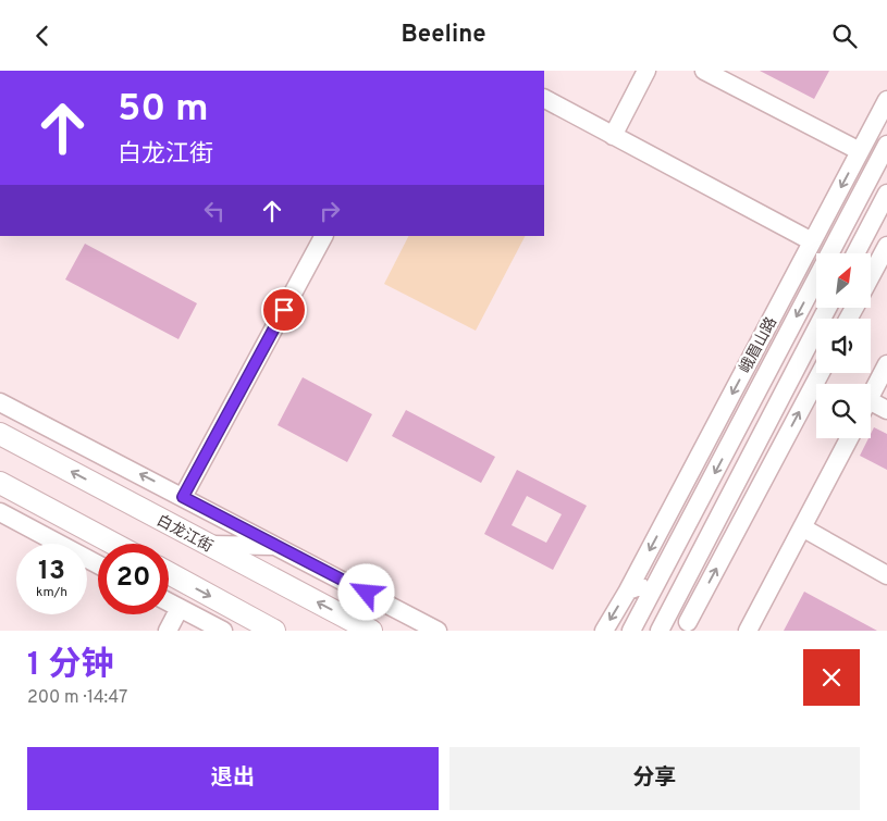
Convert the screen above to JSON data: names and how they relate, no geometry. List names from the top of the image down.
{
  "streets": {
    "main road": ["白龙江街"],
    "street": ["峨眉山路"]
  },
  "north": "top right",
  "page": {
    "header": "Beeline",
    "turn": ["50 m", "白龙江街"],
    "speed": "13 km/h",
    "limit": "20",
    "heading": ["1 分钟", "200 m · 14:47"],
    "buttons": ["退出", "分享"]
  }
}
